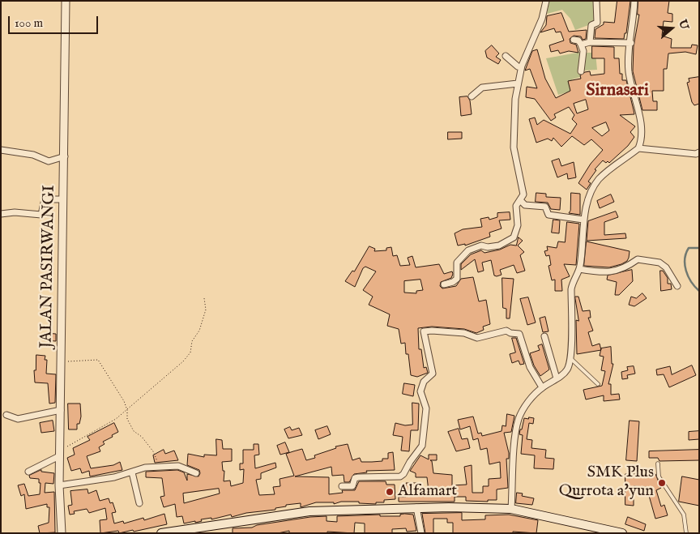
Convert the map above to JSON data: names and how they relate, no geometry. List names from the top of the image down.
{
  "streets": {
    "street": ["JALAN PASIRWANGI"]
  },
  "districts": ["Sirnasari"],
  "places": ["SMK Plus Qurrota a'yun", "Alfamart"],
  "scale_bar": "100 m",
  "north": "right"
}
